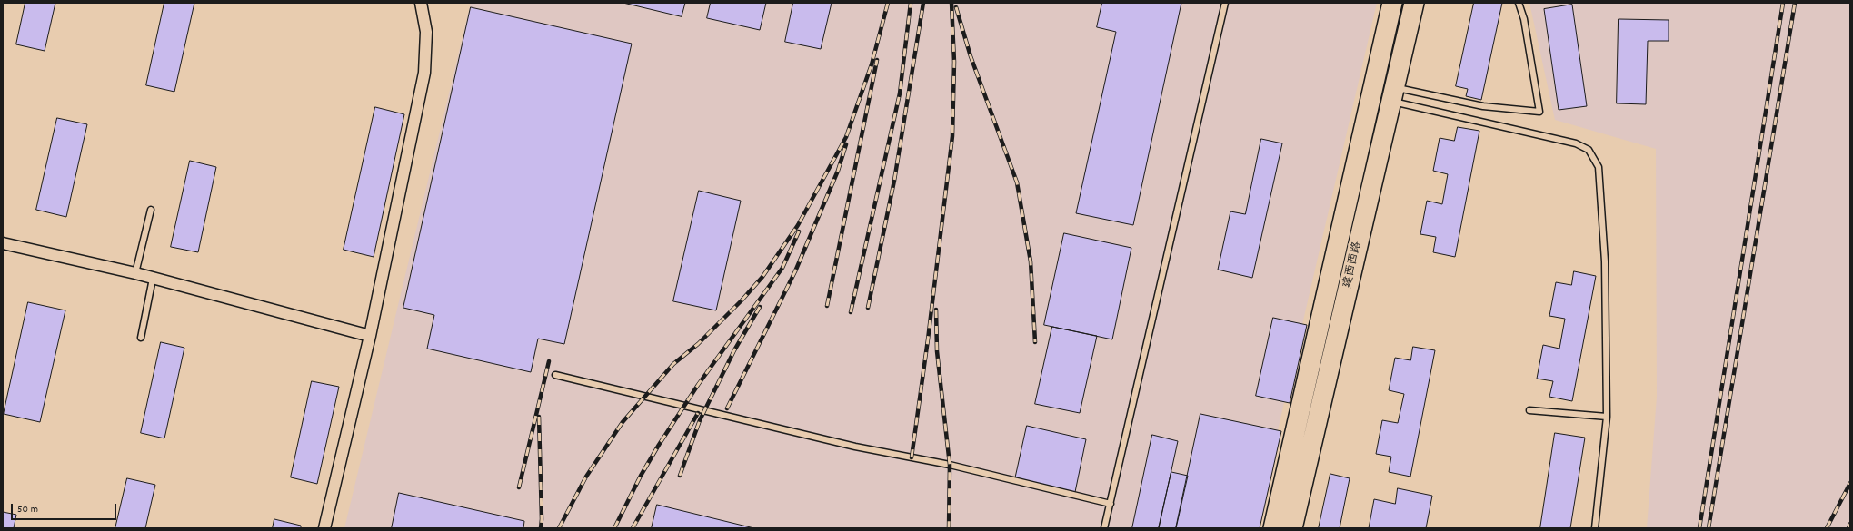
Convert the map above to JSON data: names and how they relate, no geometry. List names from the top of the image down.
{
  "streets": {
    "highway": ["建西西路"]
  },
  "scale_bar": "50 m"
}
